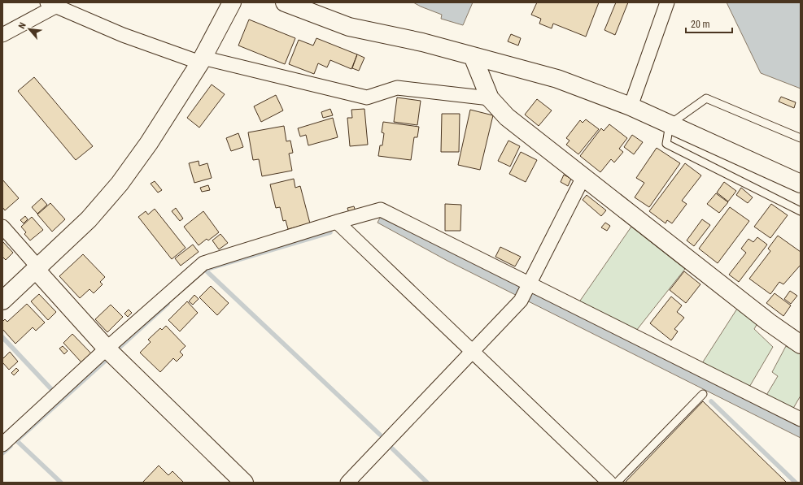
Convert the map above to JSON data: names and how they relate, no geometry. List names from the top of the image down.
{
  "scale_bar": "20 m",
  "north": "top left"
}
